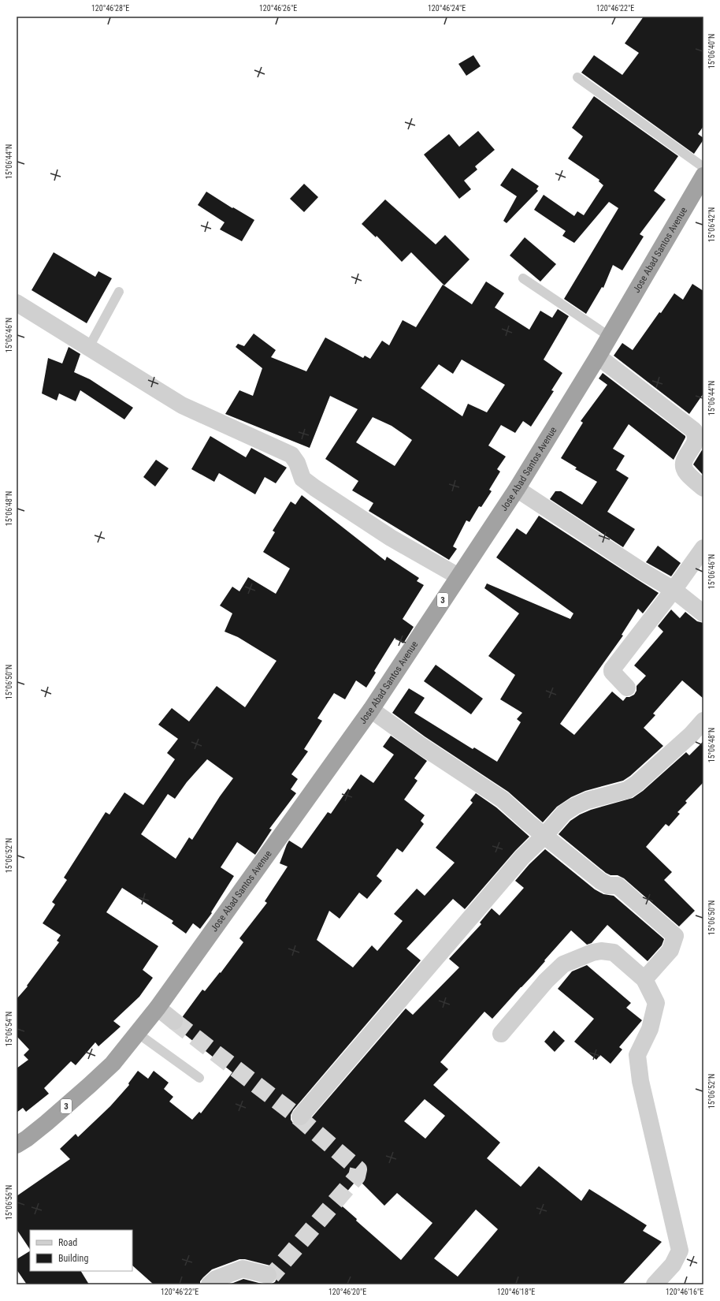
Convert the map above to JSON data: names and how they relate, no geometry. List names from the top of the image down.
{
  "streets": {
    "highway": ["Jose Abad Santos Avenue", "3"]
  },
  "legend": ["Road", "Building"],
  "coordinates": [
    "120°46'28\"E",
    "120°46'26\"E",
    "120°46'24\"E",
    "120°46'22\"E",
    "15°06'40\"N",
    "15°06'44\"N",
    "15°06'42\"N",
    "15°06'46\"N",
    "15°06'48\"N",
    "15°06'50\"N",
    "15°06'52\"N",
    "15°06'54\"N",
    "15°06'56\"N",
    "120°46'20\"E",
    "120°46'18\"E",
    "120°46'16\"E"
  ]
}
